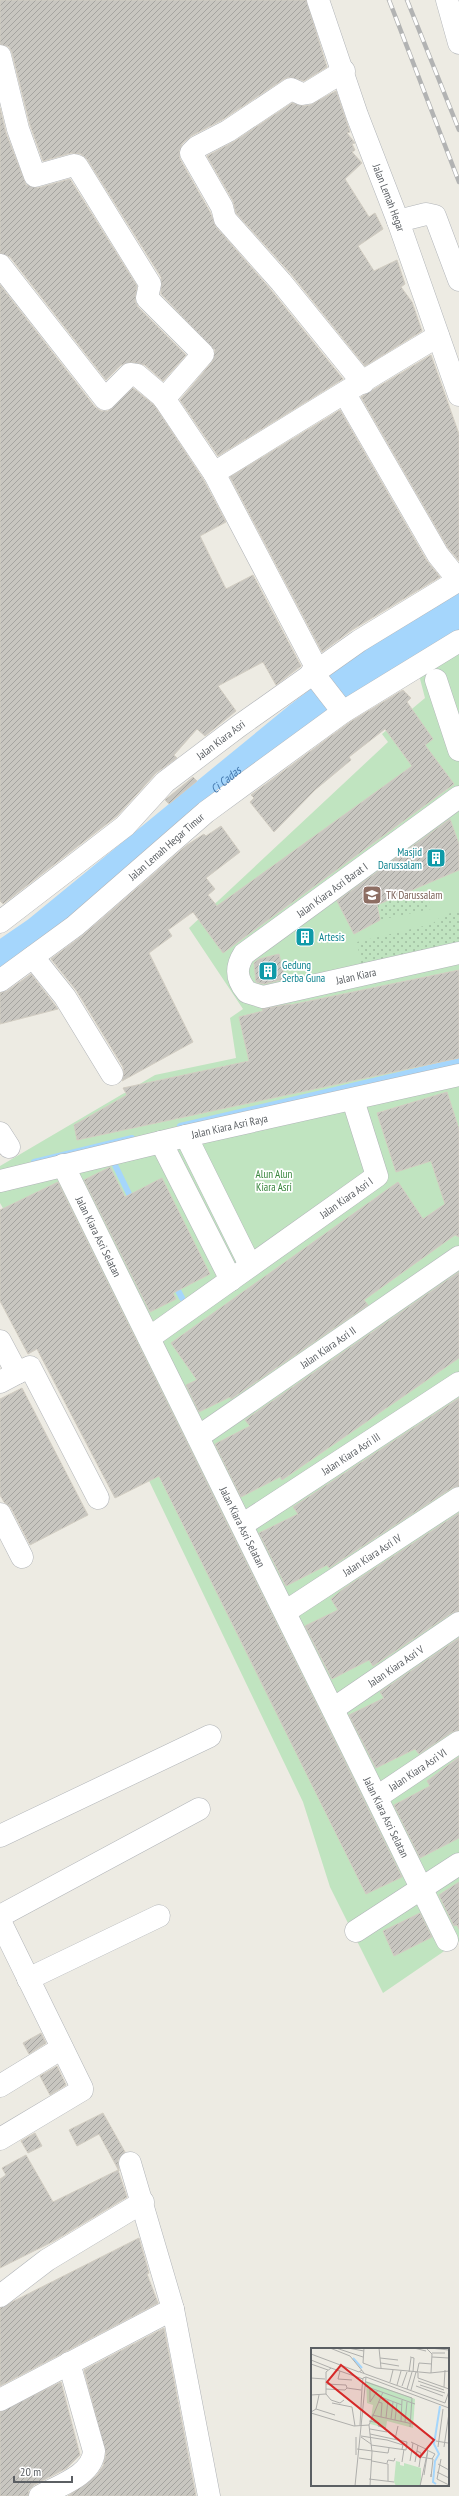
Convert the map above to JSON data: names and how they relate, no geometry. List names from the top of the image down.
{
  "streets": {
    "street": [
      "Jalan Lemah Hegar",
      "Jalan Kiara Asri",
      "Jalan Lemah Hegar Timur",
      "Jalan Kiara Asri Barat I",
      "Jalan Kiara",
      "Jalan Kiara Asri Raya",
      "Jalan Kiara Asri I",
      "Jalan Kiara Asri Selatan",
      "Jalan Kiara Asri II",
      "Jalan Kiara Asri III",
      "Jalan Kiara Asri IV",
      "Jalan Kiara Asri V",
      "Jalan Kiara Asri VI"
    ]
  },
  "crossings": [
    ["Jalan Kiara Asri Barat I", "Jalan Kiara"],
    ["Jalan Kiara Asri Raya", "Jalan Kiara Asri I"],
    ["Jalan Kiara Asri Raya", "Jalan Kiara Asri Selatan"],
    ["Jalan Kiara Asri I", "Jalan Kiara Asri Selatan"],
    ["Jalan Kiara Asri Selatan", "Jalan Kiara Asri II"],
    ["Jalan Kiara Asri Selatan", "Jalan Kiara Asri III"],
    ["Jalan Kiara Asri Selatan", "Jalan Kiara Asri IV"],
    ["Jalan Kiara Asri Selatan", "Jalan Kiara Asri V"],
    ["Jalan Kiara Asri Selatan", "Jalan Kiara Asri VI"]
  ],
  "water": ["Ci Cadas"],
  "parks": ["Alun Alun Kiara Asri"],
  "places": {
    "building": ["Masjid Darussalam", "Artesis", "Gedung Serba Guna"],
    "school or university": ["TK Darussalam"]
  },
  "scale_bar": "20 m"
}
